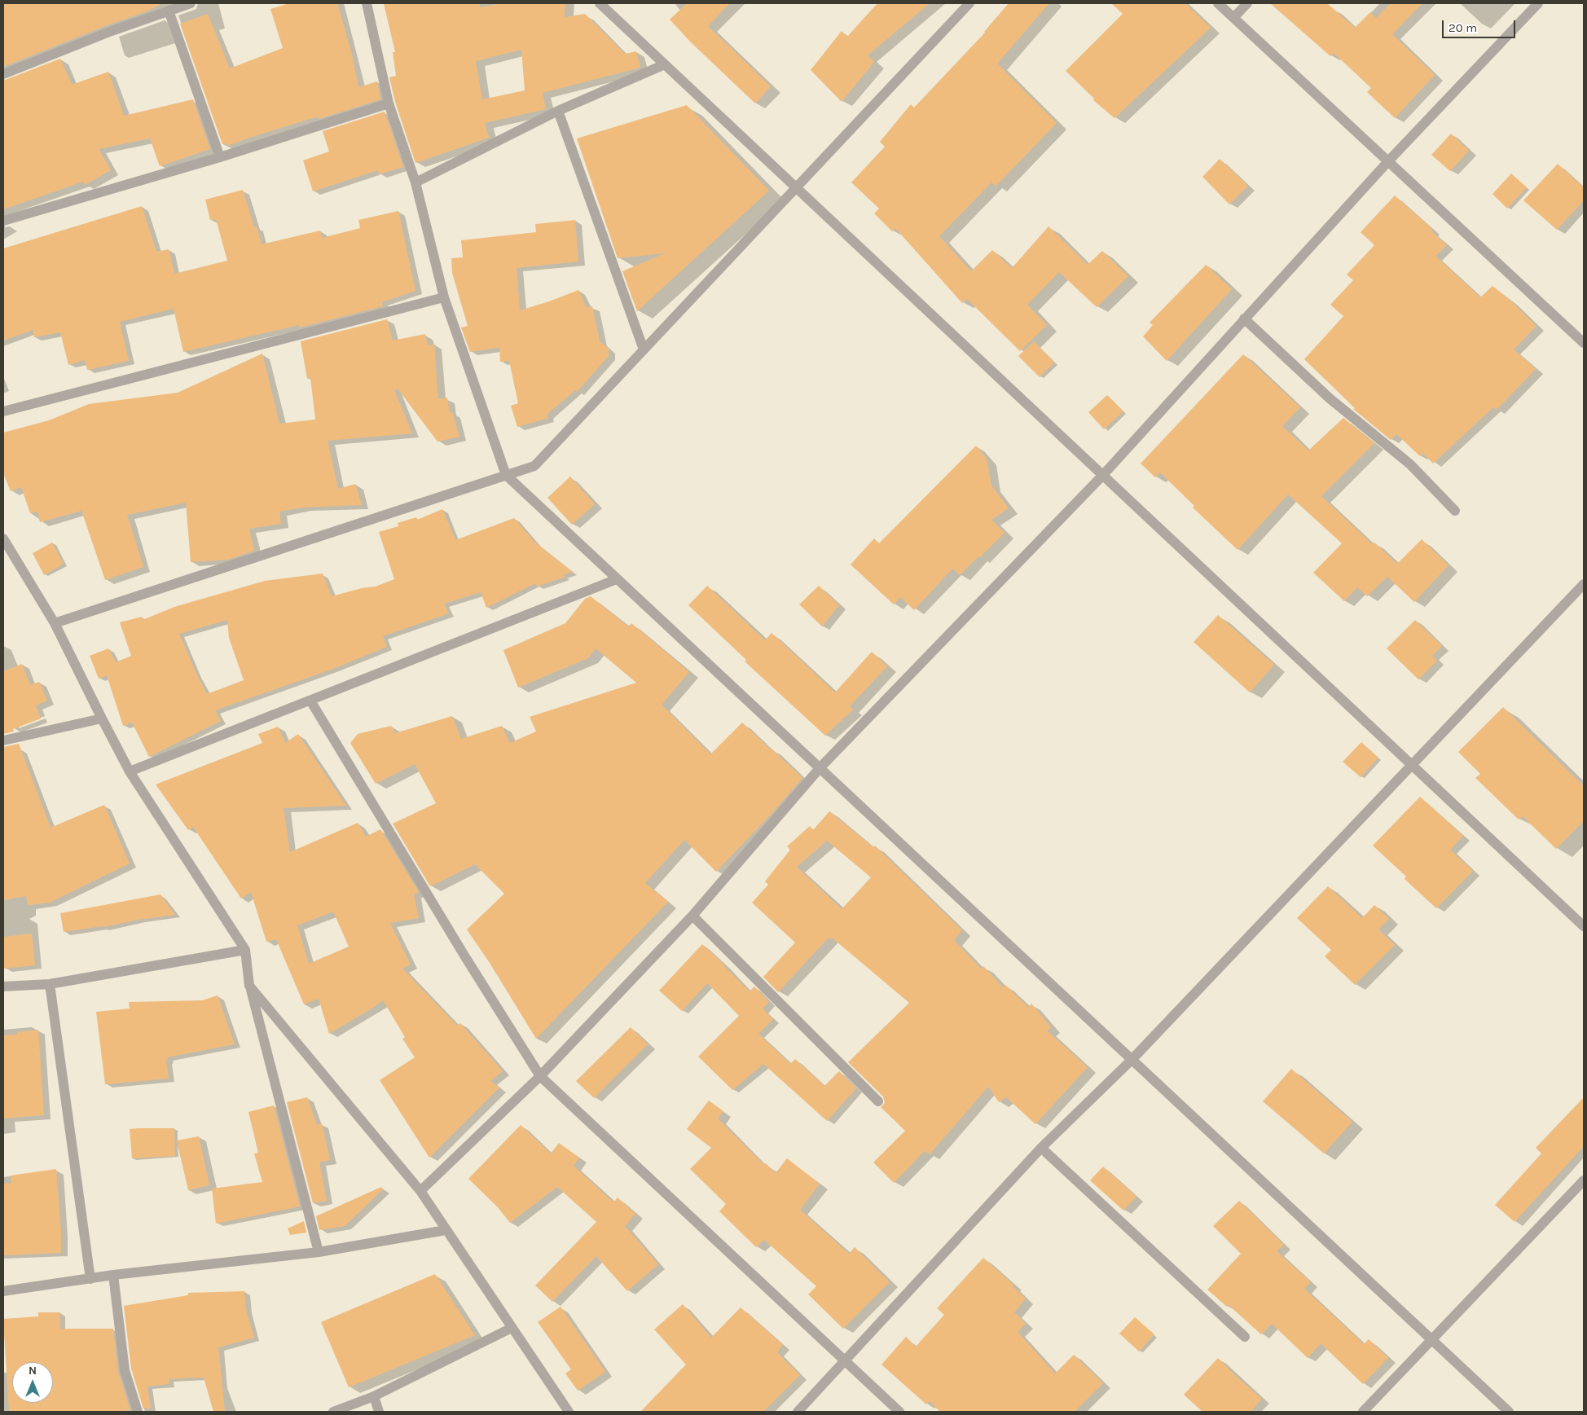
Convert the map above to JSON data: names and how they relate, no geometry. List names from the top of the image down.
{
  "scale_bar": "20 m",
  "north": "top"
}
